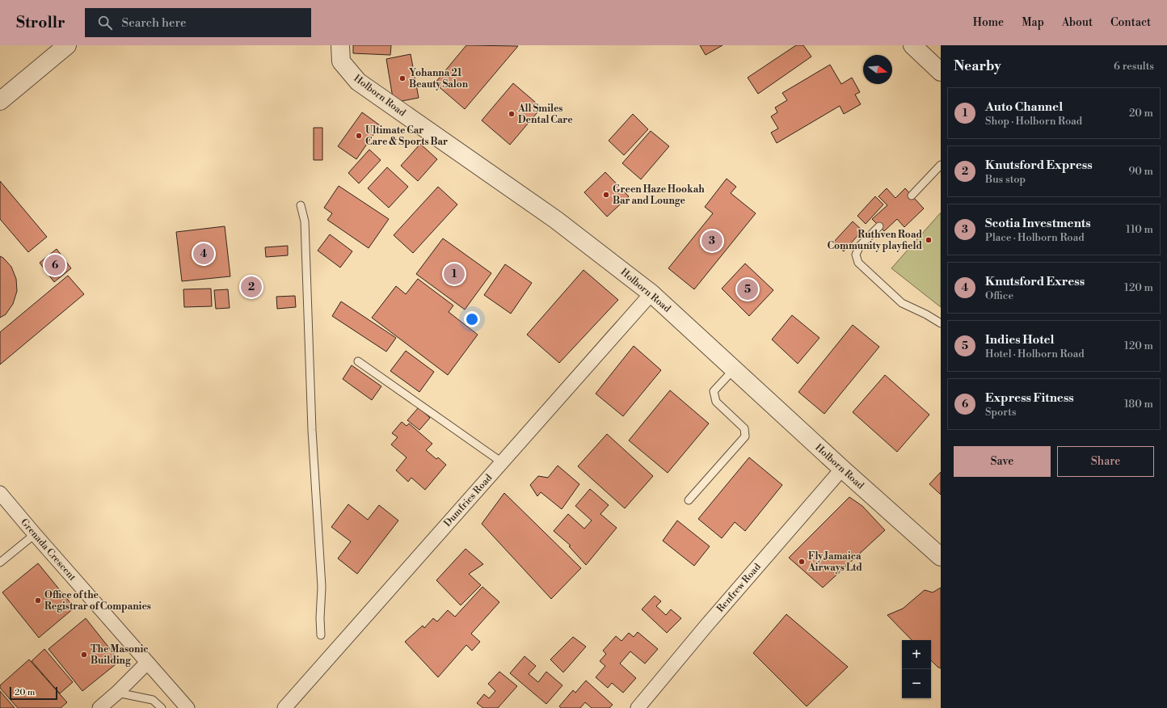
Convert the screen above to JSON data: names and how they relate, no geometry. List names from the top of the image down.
{
  "streets": {
    "street": [
      "Holborn Road",
      "Dumfries Road",
      "Grenada Crescent",
      "Renfrew Road"
    ]
  },
  "crossings": [
    ["Holborn Road", "Dumfries Road"],
    ["Holborn Road", "Renfrew Road"]
  ],
  "places": [
    "Yohanna 21 Beauty Salon",
    "All Smiles Dental Care",
    "Ultimate Car Care & Sports Bar",
    "Green Haze Hookah Bar and Lounge",
    "Ruthven Road Community playfield",
    "Fly Jamaica Airways Ltd",
    "Office of the Registrar of Companies",
    "The Masonic Building"
  ],
  "scale_bar": "20 m",
  "north": "right",
  "page": {
    "header": "Strollr",
    "search": "Search here",
    "nav": [
      "Home",
      "Map",
      "About",
      "Contact"
    ],
    "heading": ["Nearby", "6 results"],
    "list": [
      {
        "mark": "1",
        "name": "Auto Channel",
        "note": "Shop · Holborn Road",
        "value": "20 m"
      },
      {
        "mark": "2",
        "name": "Knutsford Express",
        "note": "Bus stop",
        "value": "90 m"
      },
      {
        "mark": "3",
        "name": "Scotia Investments",
        "note": "Place · Holborn Road",
        "value": "110 m"
      },
      {
        "mark": "4",
        "name": "Knutsford Exress",
        "note": "Office",
        "value": "120 m"
      },
      {
        "mark": "5",
        "name": "Indies Hotel",
        "note": "Hotel · Holborn Road",
        "value": "120 m"
      },
      {
        "mark": "6",
        "name": "Express Fitness",
        "note": "Sports",
        "value": "180 m"
      }
    ],
    "pins": [
      "3",
      "4",
      "6",
      "1",
      "2",
      "5"
    ],
    "buttons": ["Save", "Share"],
    "map_buttons": ["+", "−"],
    "scale": "20 m"
  }
}
